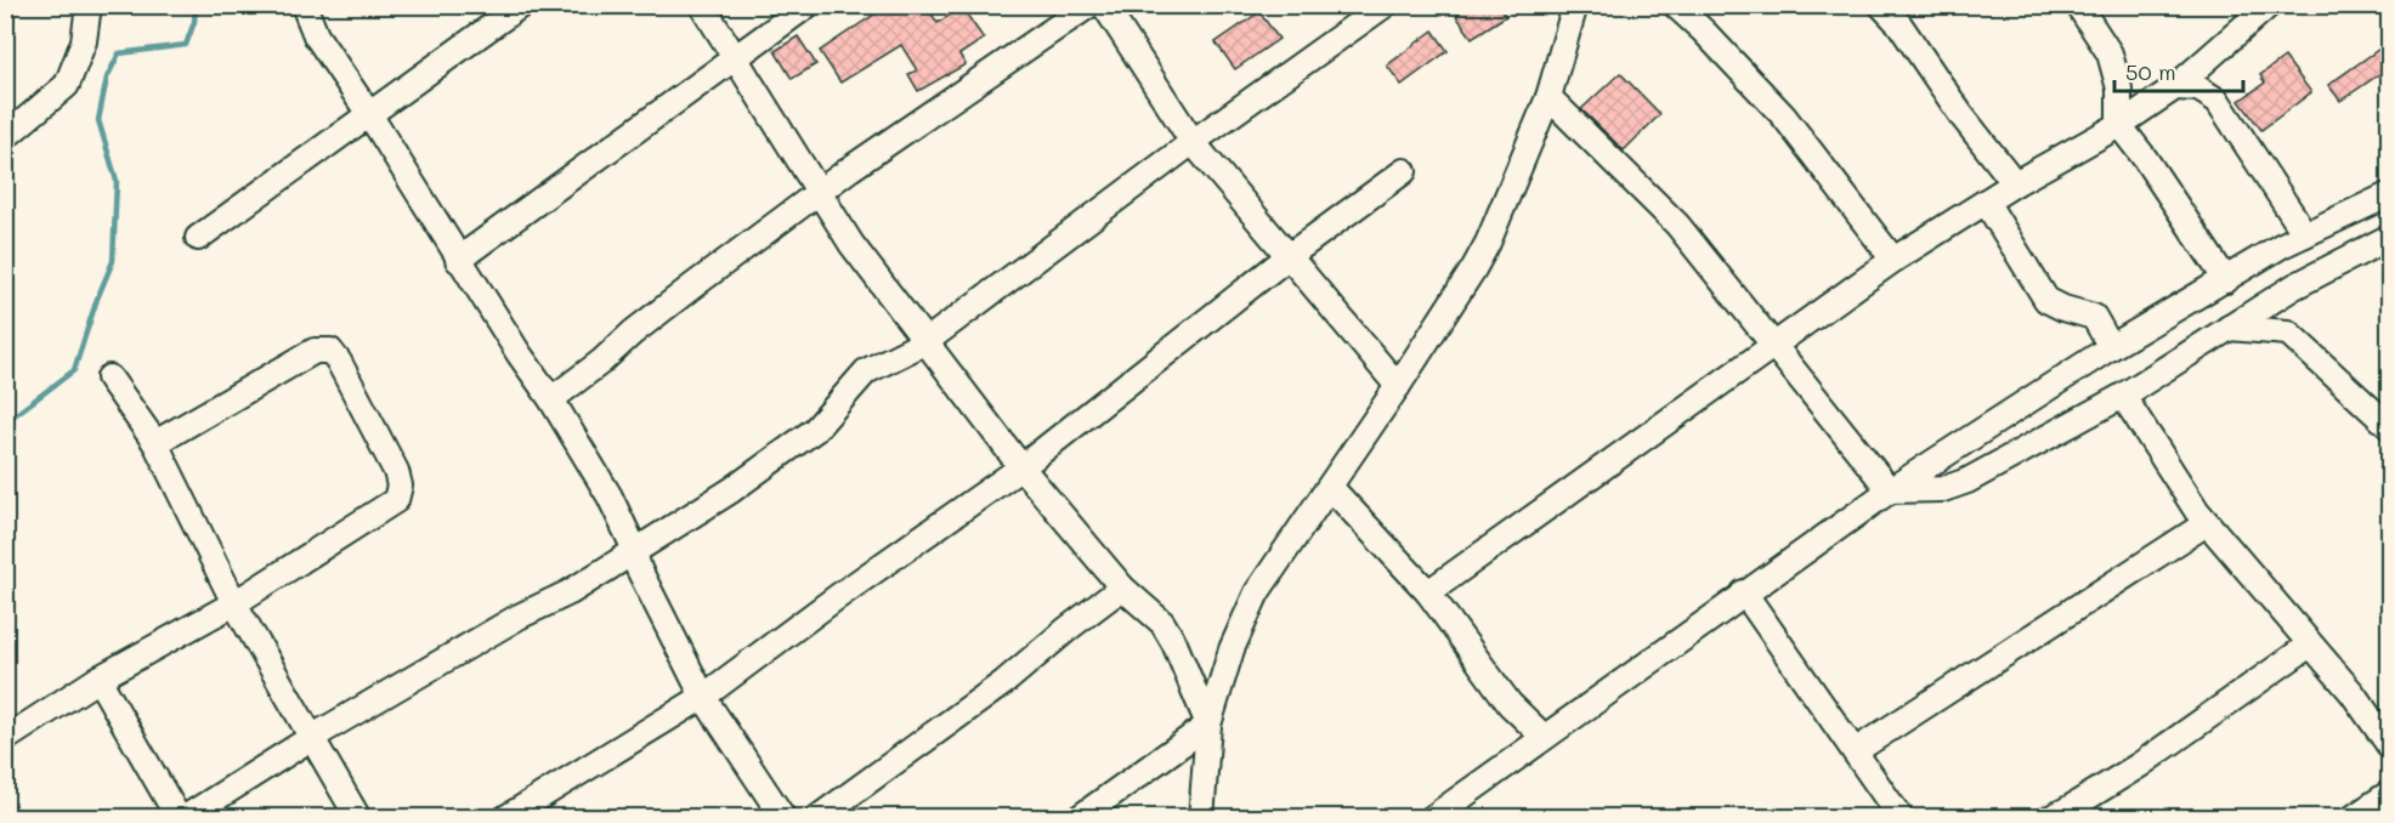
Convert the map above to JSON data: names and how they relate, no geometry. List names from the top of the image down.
{
  "scale_bar": "50 m"
}
